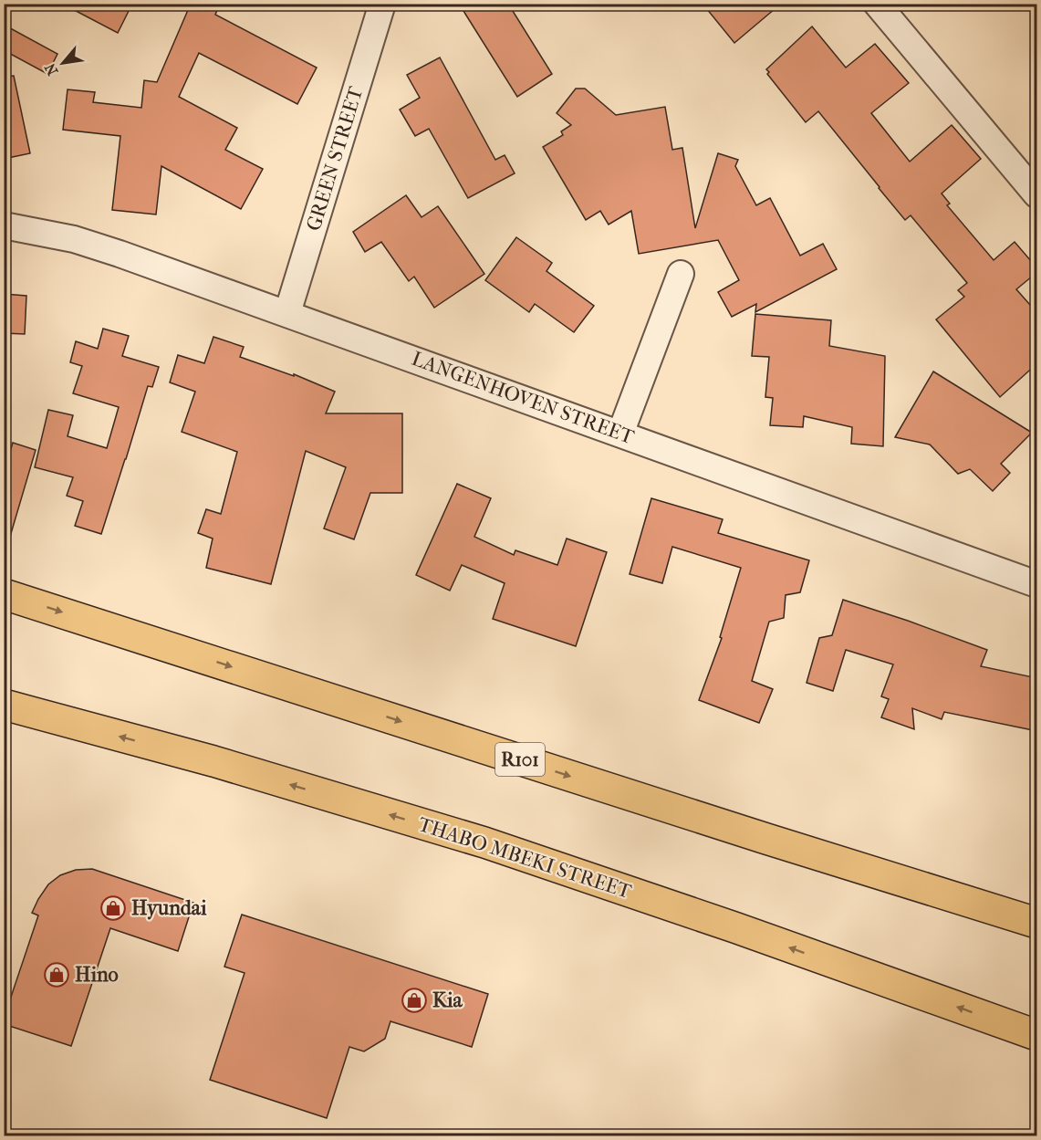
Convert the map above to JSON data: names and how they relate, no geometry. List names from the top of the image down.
{
  "streets": {
    "main road": ["R101", "THABO MBEKI STREET"],
    "street": ["GREEN STREET", "LANGENHOVEN STREET"]
  },
  "crossings": [
    ["GREEN STREET", "LANGENHOVEN STREET"]
  ],
  "places": {
    "shop": ["Hyundai", "Hino", "Kia"]
  },
  "north": "bottom left"
}
